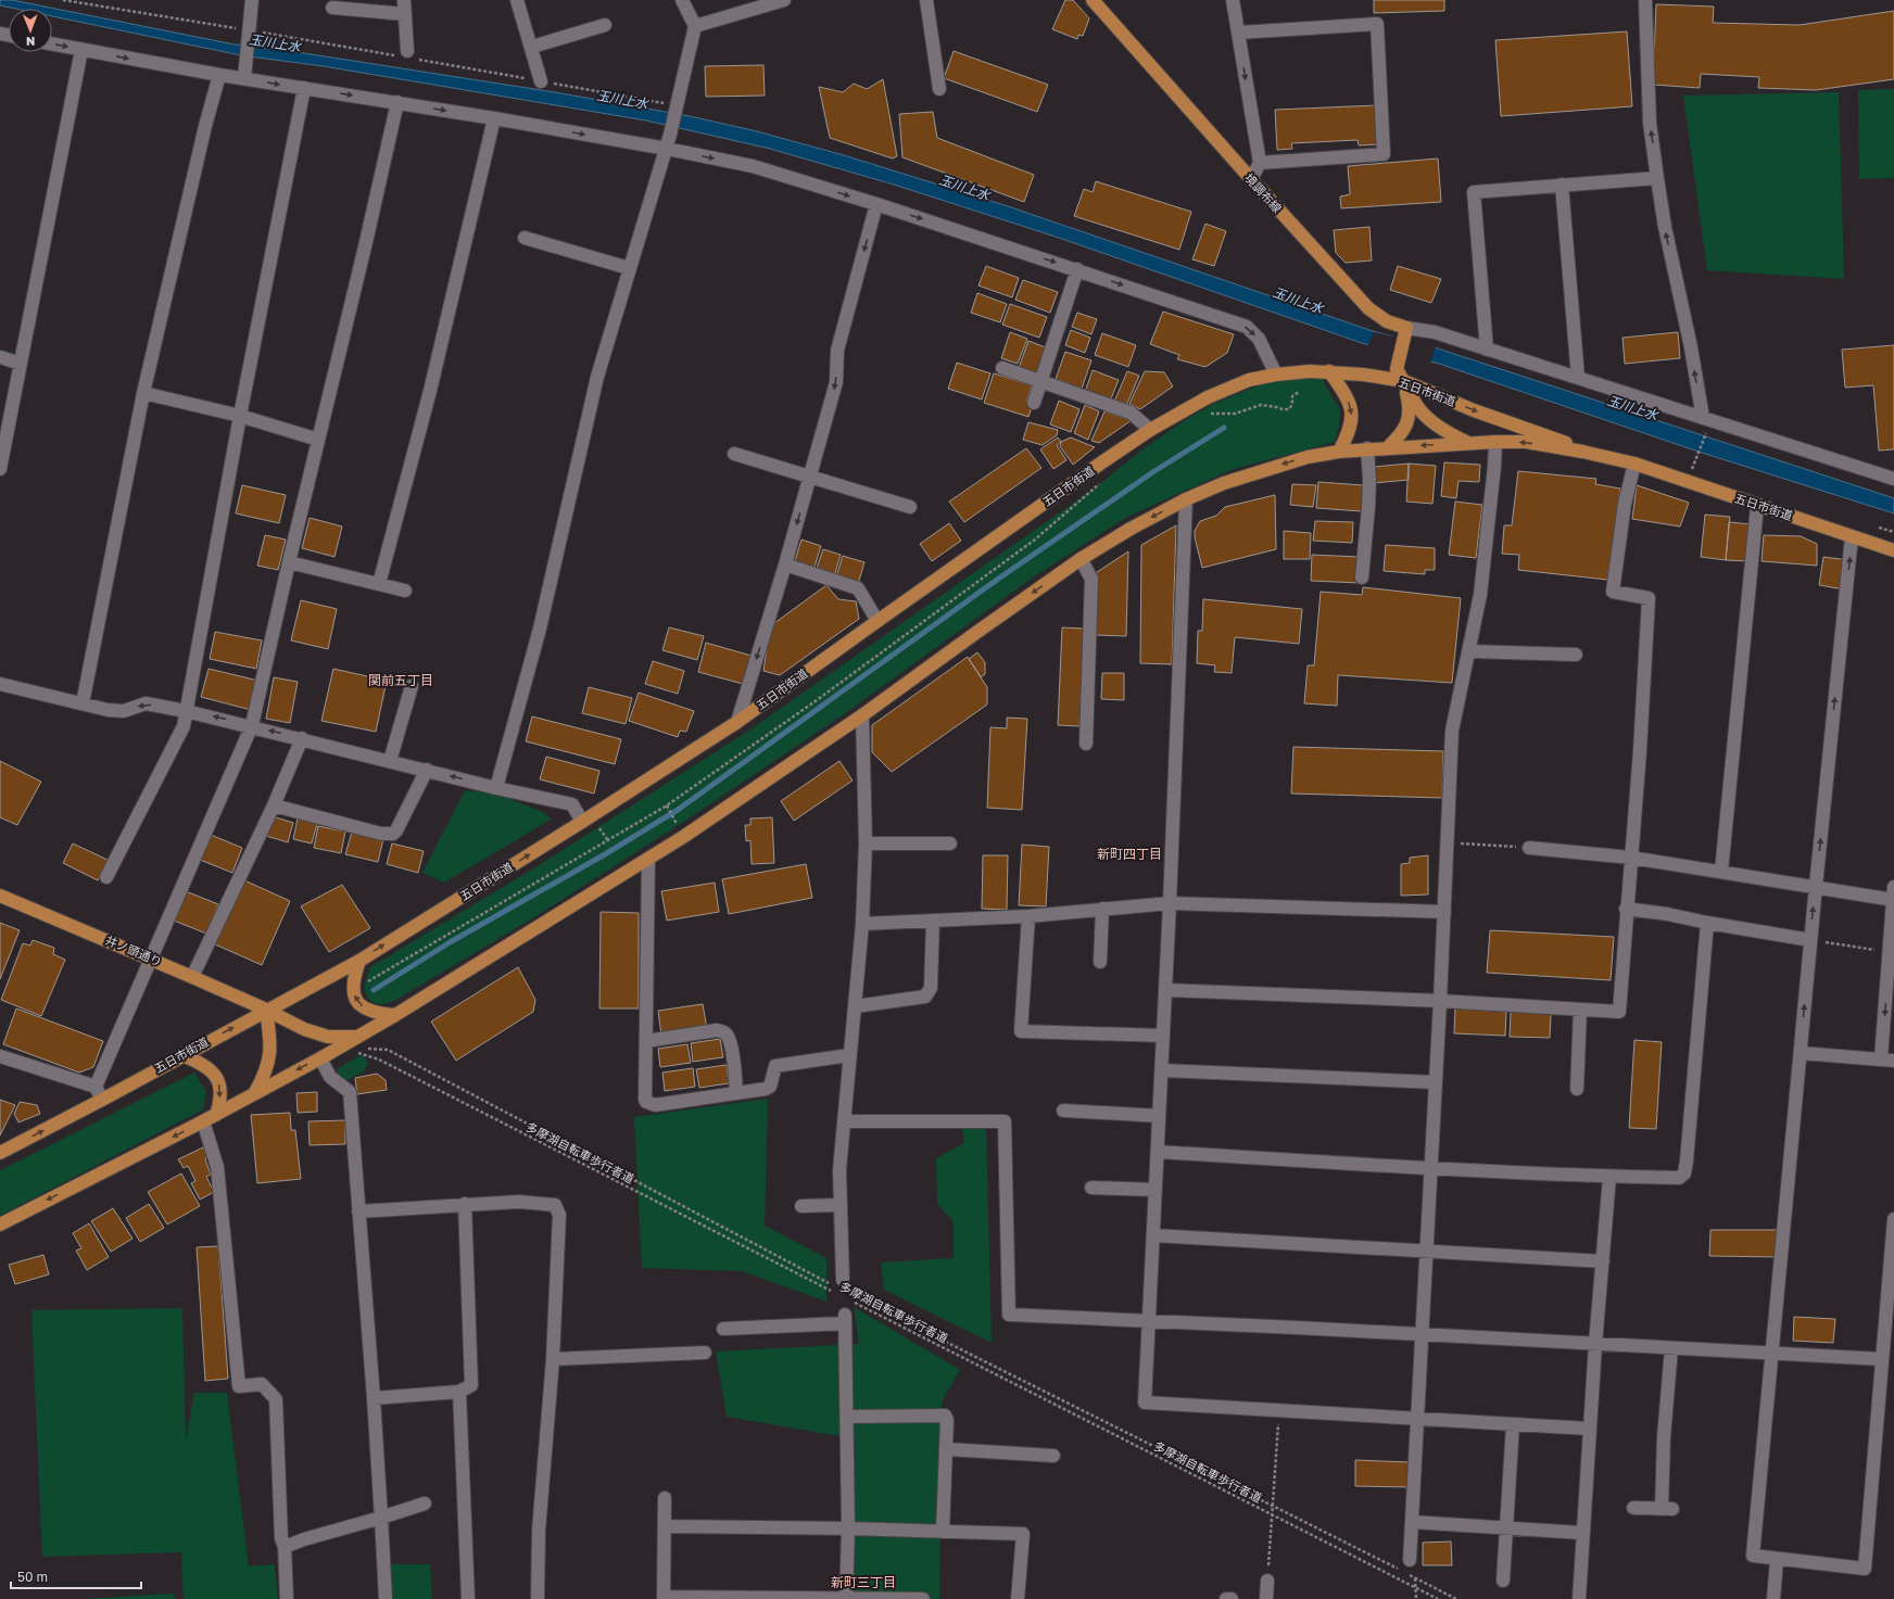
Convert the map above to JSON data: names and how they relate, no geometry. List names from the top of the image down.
{
  "streets": {
    "main road": ["境調布線", "五日市街道", "井ノ頭通り"],
    "path": ["多摩湖自転車歩行者道"]
  },
  "crossings": [
    ["五日市街道", "井ノ頭通り"],
    ["五日市街道", "多摩湖自転車歩行者道"]
  ],
  "districts": ["関前五丁目", "新町四丁目", "新町三丁目"],
  "water": ["玉川上水"],
  "scale_bar": "50 m",
  "north": "bottom"
}
